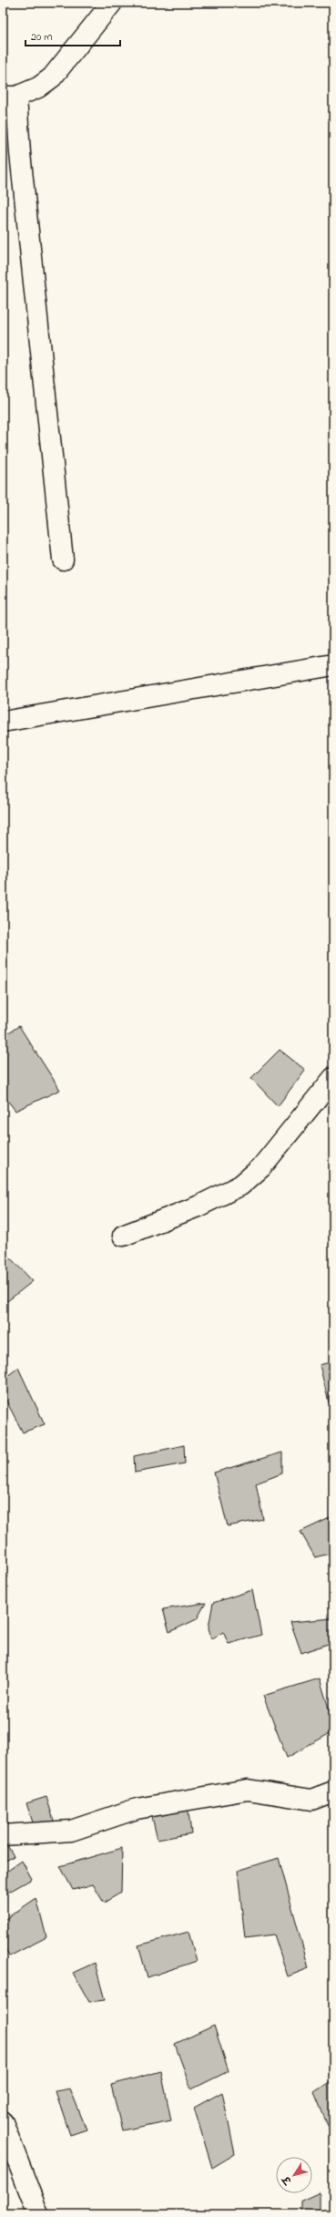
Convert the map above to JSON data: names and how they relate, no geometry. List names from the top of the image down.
{
  "scale_bar": "20 m",
  "north": "bottom left"
}
